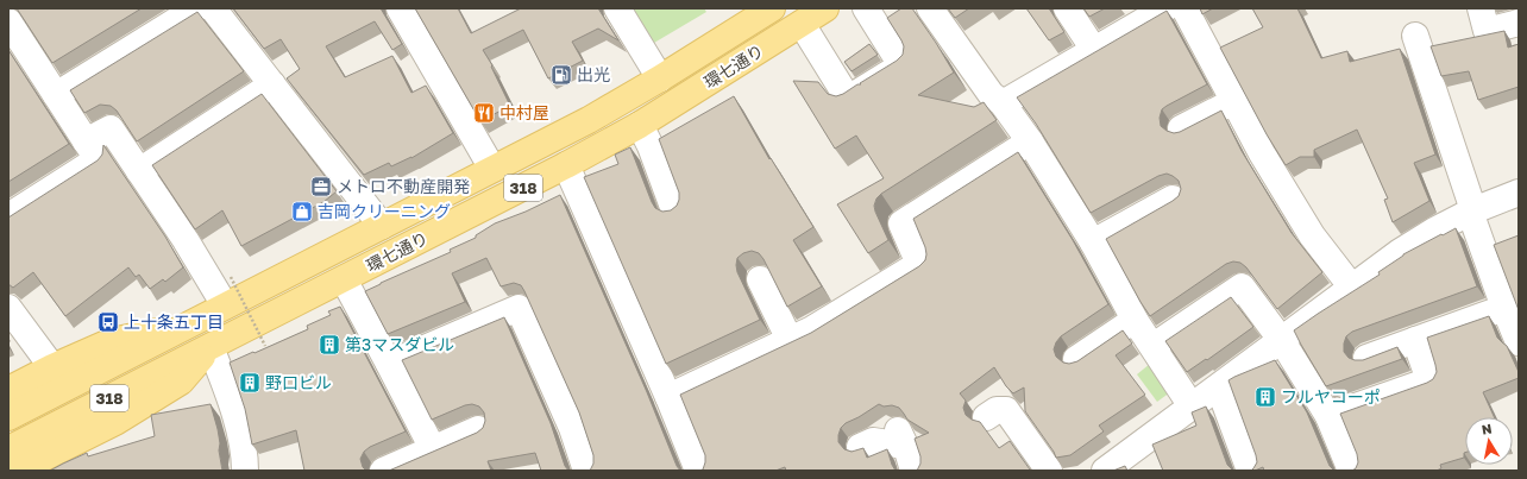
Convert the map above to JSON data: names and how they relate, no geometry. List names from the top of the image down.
{
  "streets": {
    "main road": ["環七通り", "318"]
  },
  "places": {
    "fuel station": ["出光"],
    "restaurant": ["中村屋"],
    "office": ["メトロ不動産開発"],
    "shop": ["吉岡クリーニング"],
    "bus stop": ["上十条五丁目"],
    "building": ["第3マスダビル", "野口ビル", "フルヤコーポ"]
  },
  "north": "top"
}
